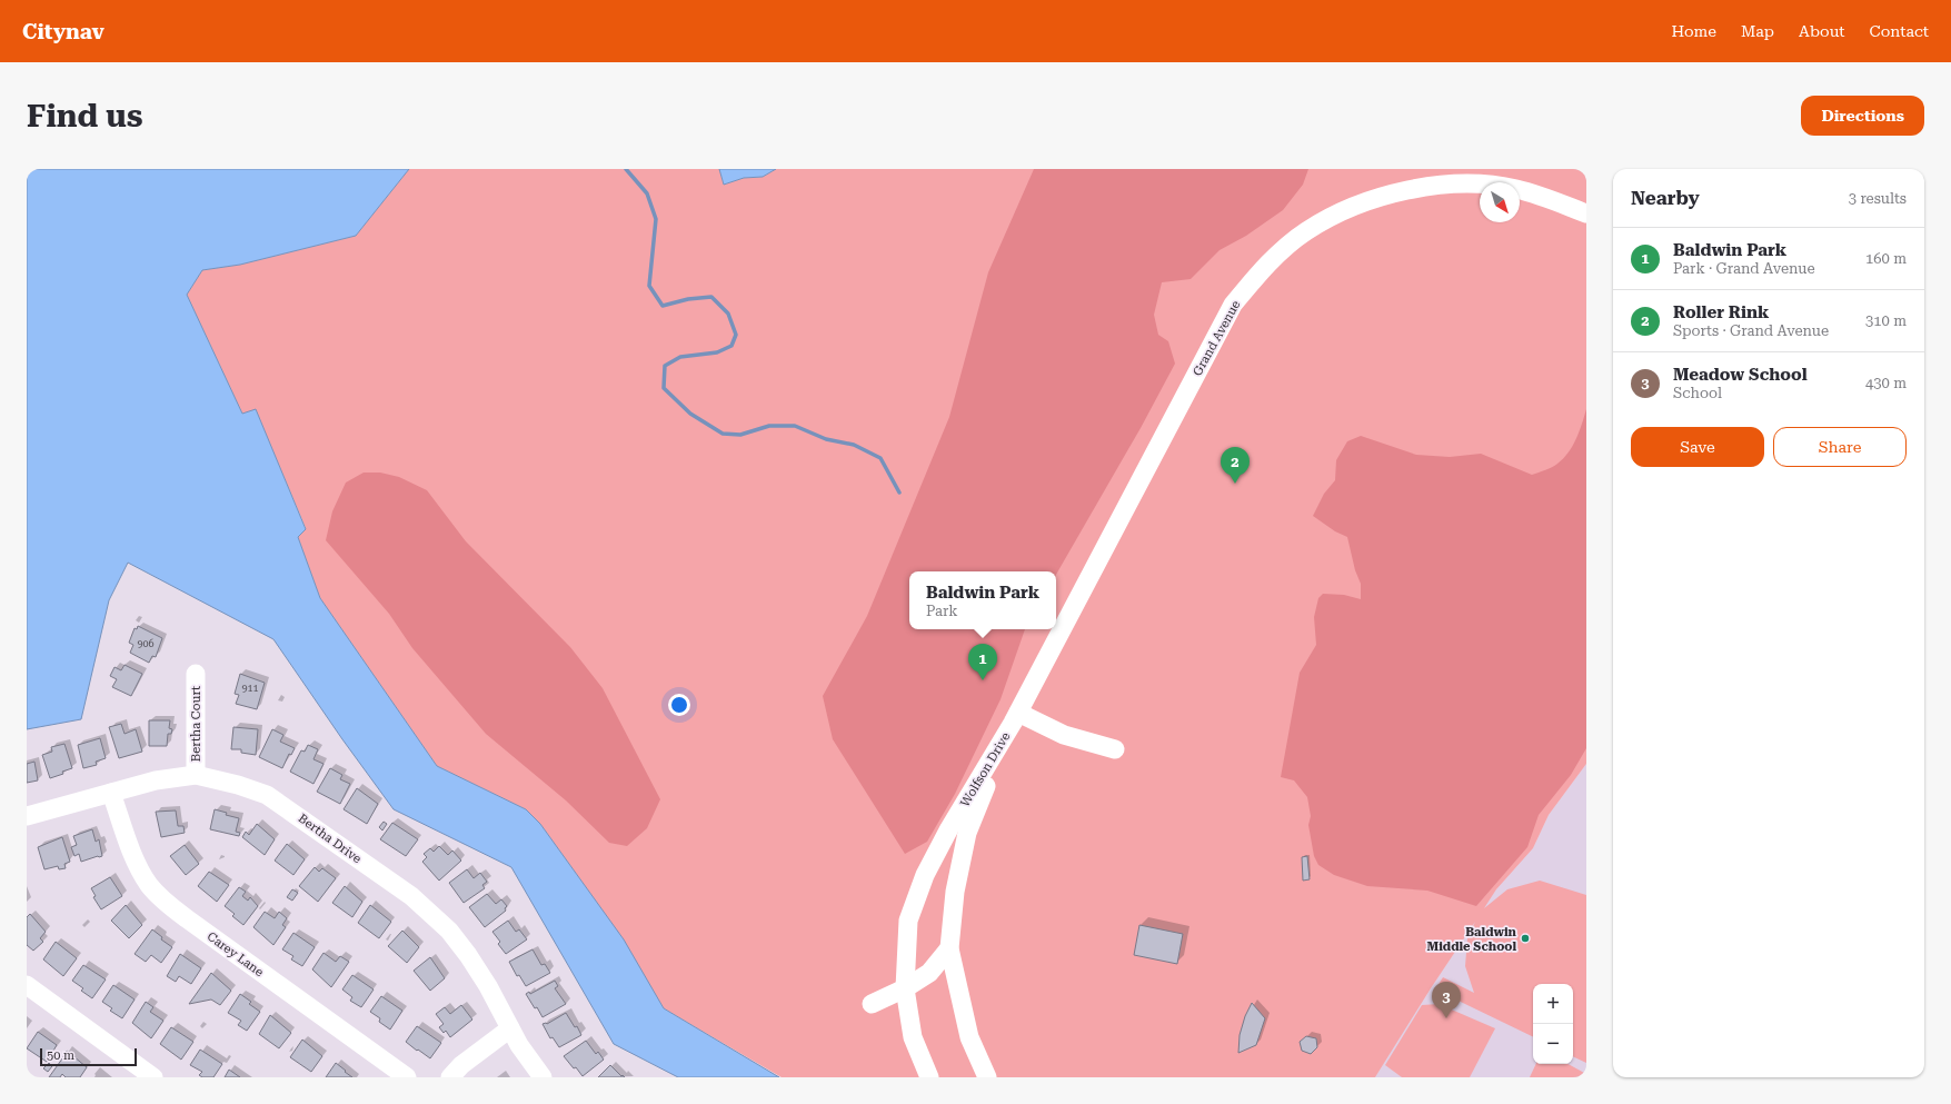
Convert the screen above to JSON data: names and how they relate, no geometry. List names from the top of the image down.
{
  "streets": {
    "street": [
      "Grand Avenue",
      "Bertha Court",
      "Wolfson Drive",
      "Bertha Drive",
      "Carey Lane"
    ]
  },
  "crossings": [
    ["Grand Avenue", "Wolfson Drive"],
    ["Bertha Court", "Bertha Drive"],
    ["Bertha Drive", "Carey Lane"]
  ],
  "places": ["Baldwin Middle School"],
  "house_numbers": ["906", "911"],
  "scale_bar": "50 m",
  "north": "bottom right",
  "page": {
    "header": "Citynav",
    "nav": [
      "Home",
      "Map",
      "About",
      "Contact"
    ],
    "buttons": [
      "Directions",
      ["Save", "Share"]
    ],
    "title": "Find us",
    "heading": ["Nearby", "3 results"],
    "list": [
      {
        "mark": "1",
        "name": "Baldwin Park",
        "note": "Park · Grand Avenue",
        "value": "160 m"
      },
      {
        "mark": "2",
        "name": "Roller Rink",
        "note": "Sports · Grand Avenue",
        "value": "310 m"
      },
      {
        "mark": "3",
        "name": "Meadow School",
        "note": "School",
        "value": "430 m"
      }
    ],
    "pins": ["2", "1", "3"],
    "popup": ["Baldwin Park", "Park"],
    "map_buttons": ["+", "−"],
    "scale": "50 m"
  }
}
